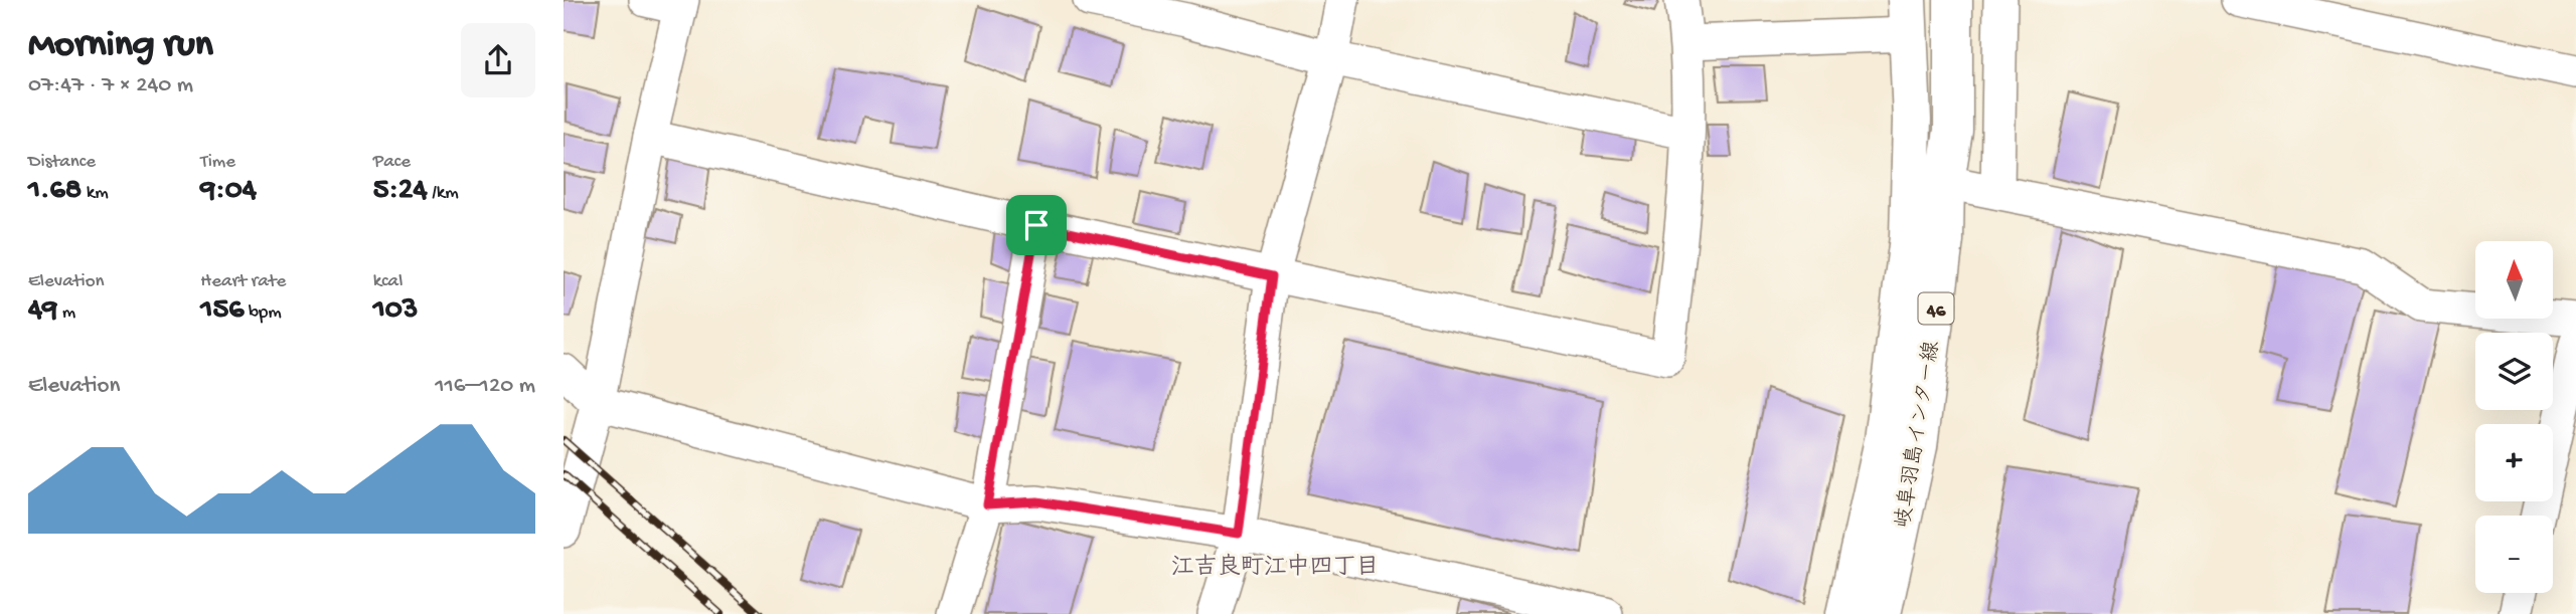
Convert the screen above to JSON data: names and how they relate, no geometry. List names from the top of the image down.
{
  "streets": {
    "main road": ["46", "岐阜羽島インター線"]
  },
  "districts": ["江吉良町江中四丁目"],
  "north": "top",
  "page": {
    "heading": ["Morning run", "07:47 · 7 × 240 m"],
    "stats": [
      ["Distance", "1.68 km"],
      ["Time", "9:04"],
      ["Pace", "5:24 /km"],
      ["Elevation", "49 m"],
      ["Heart rate", "156 bpm"],
      ["kcal", "103"]
    ],
    "map_buttons": ["+", "−"],
    "chart": ["Elevation", "116–120 m"]
  }
}
